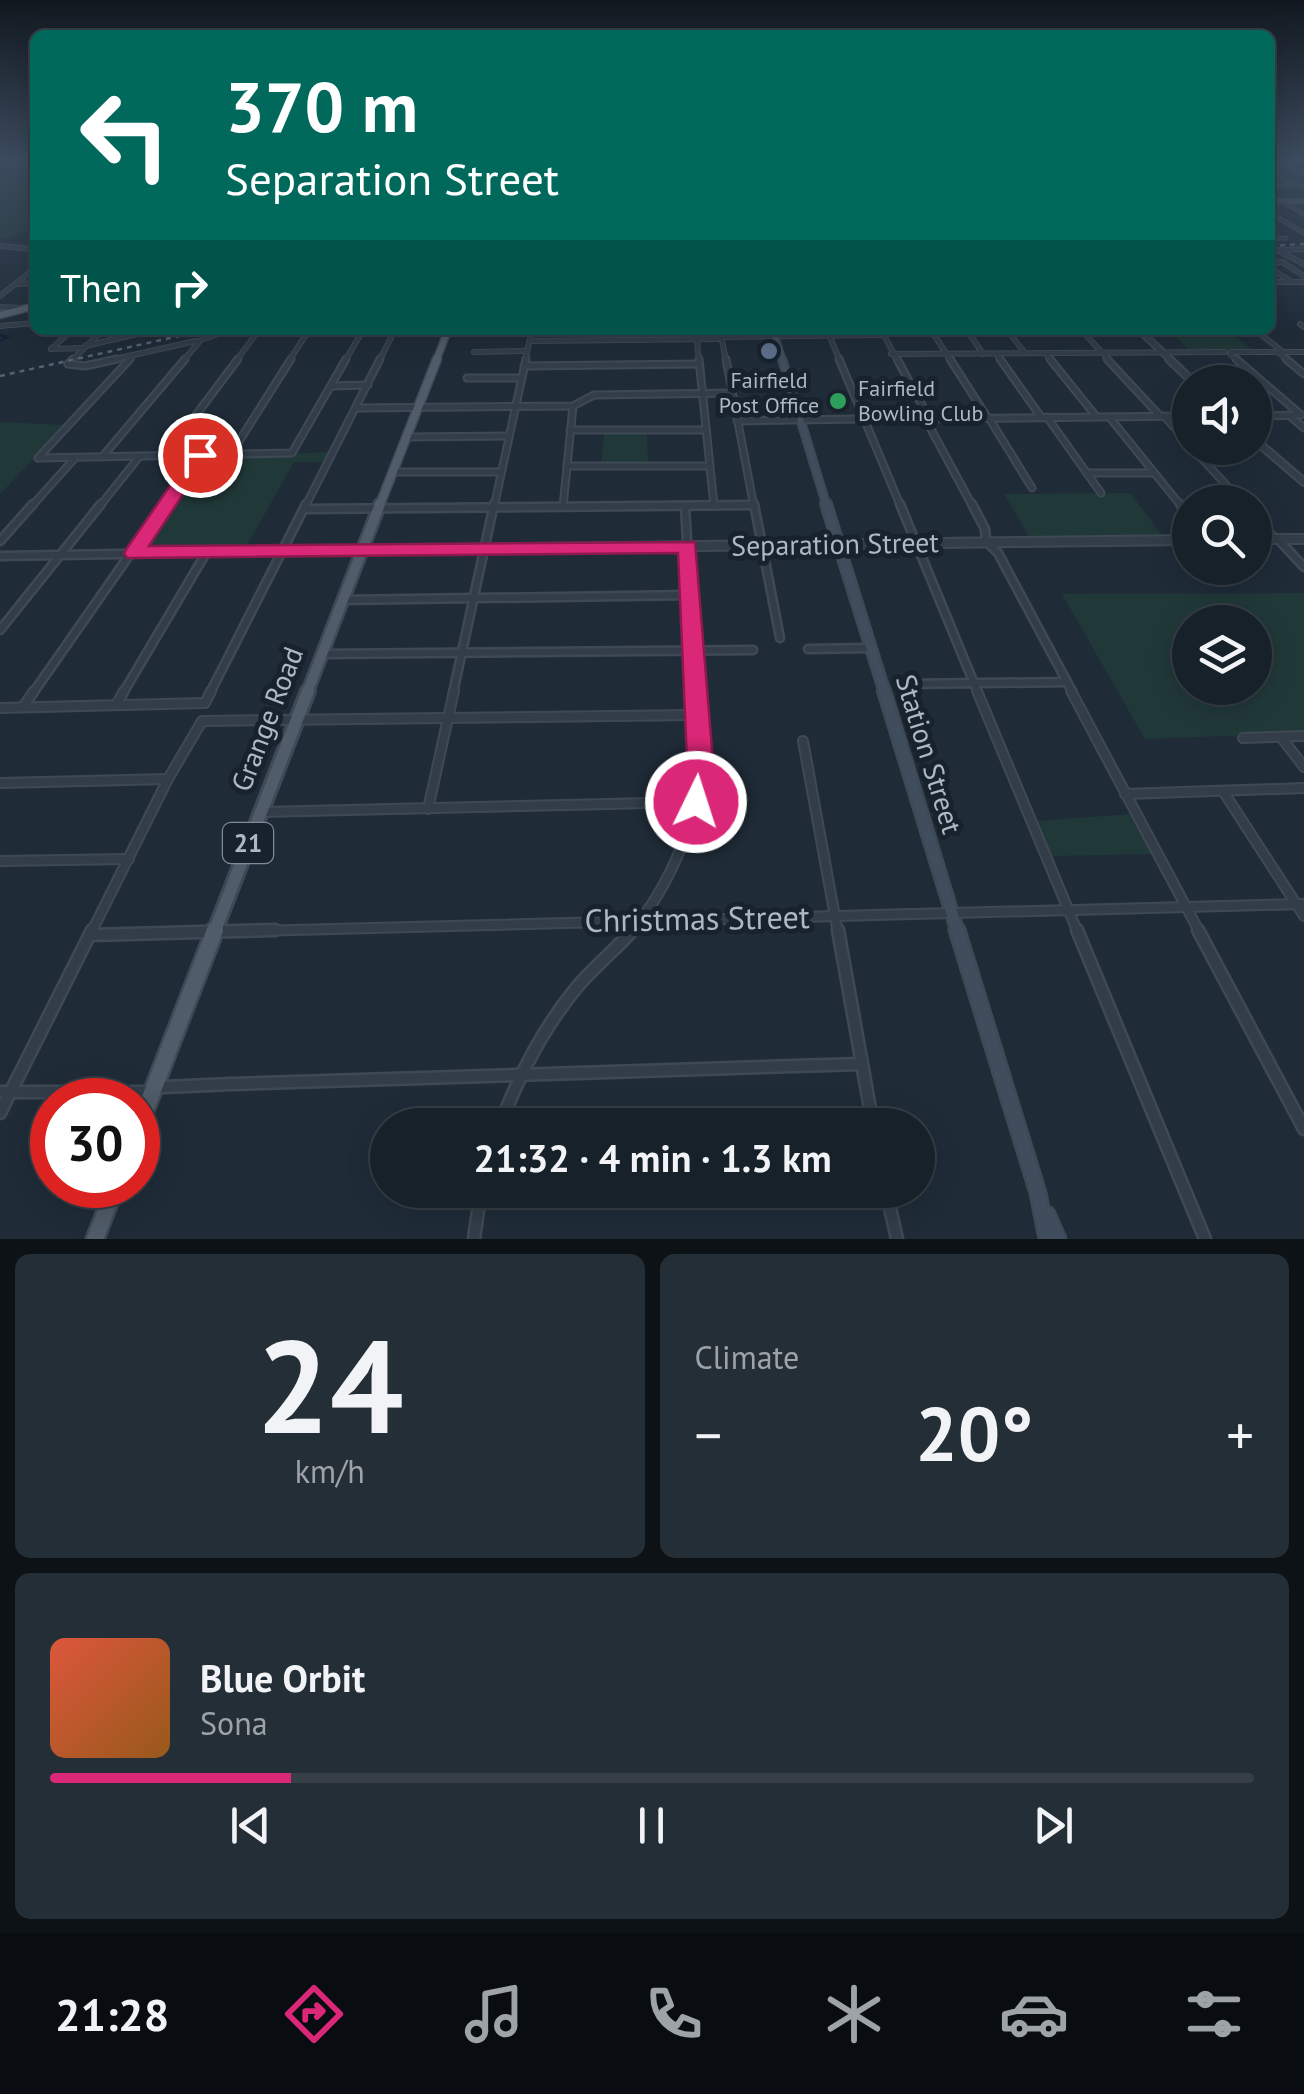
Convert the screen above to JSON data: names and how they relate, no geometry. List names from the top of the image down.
{
  "streets": {
    "main road": ["Grange Road", "Station Street", "21"],
    "street": ["Separation Street", "Christmas Street"]
  },
  "crossings": [
    ["Separation Street", "Grange Road"],
    ["Separation Street", "Station Street"],
    ["Grange Road", "Christmas Street"],
    ["Station Street", "Christmas Street"]
  ],
  "places": ["Fairfield Post Office", "Fairfield Bowling Club"],
  "page": {
    "turn": ["370 m", "Separation Street"],
    "then": "Then",
    "limit": "30",
    "trip": "21:32 · 4 min · 1.3 km",
    "tile": [
      ["24", "km/h"],
      "Climate"
    ],
    "heat": ["−", "20°", "+"],
    "song": ["Blue Orbit", "Sona"],
    "tabs": "21:28"
  }
}
